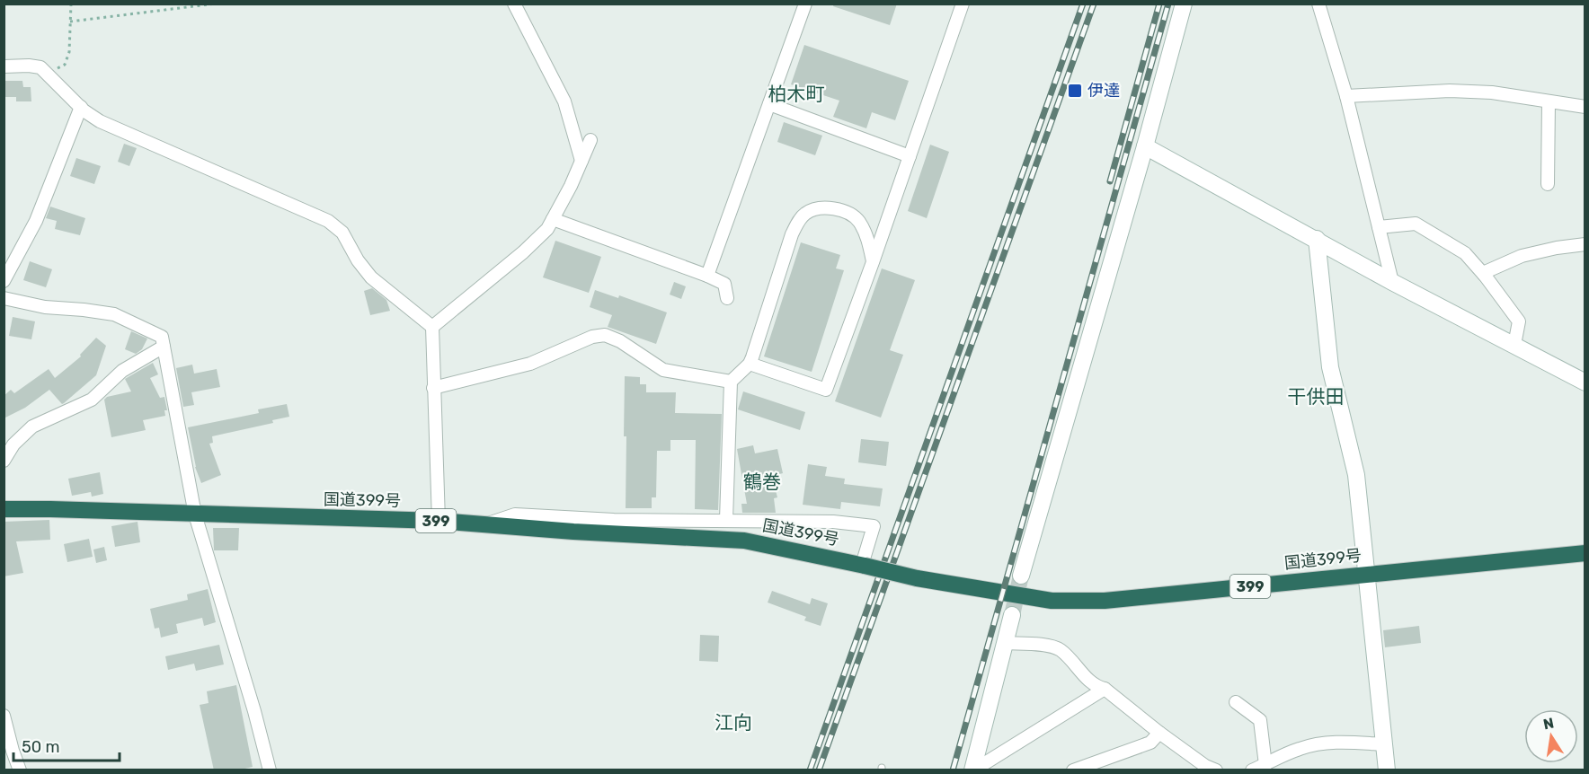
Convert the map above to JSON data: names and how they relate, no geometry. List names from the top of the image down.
{
  "streets": {
    "highway": ["国道399号", "399"]
  },
  "districts": [
    "柏木町",
    "干供田",
    "鶴巻",
    "江向"
  ],
  "places": {
    "transit": ["伊達"]
  },
  "scale_bar": "50 m",
  "north": "top"
}
